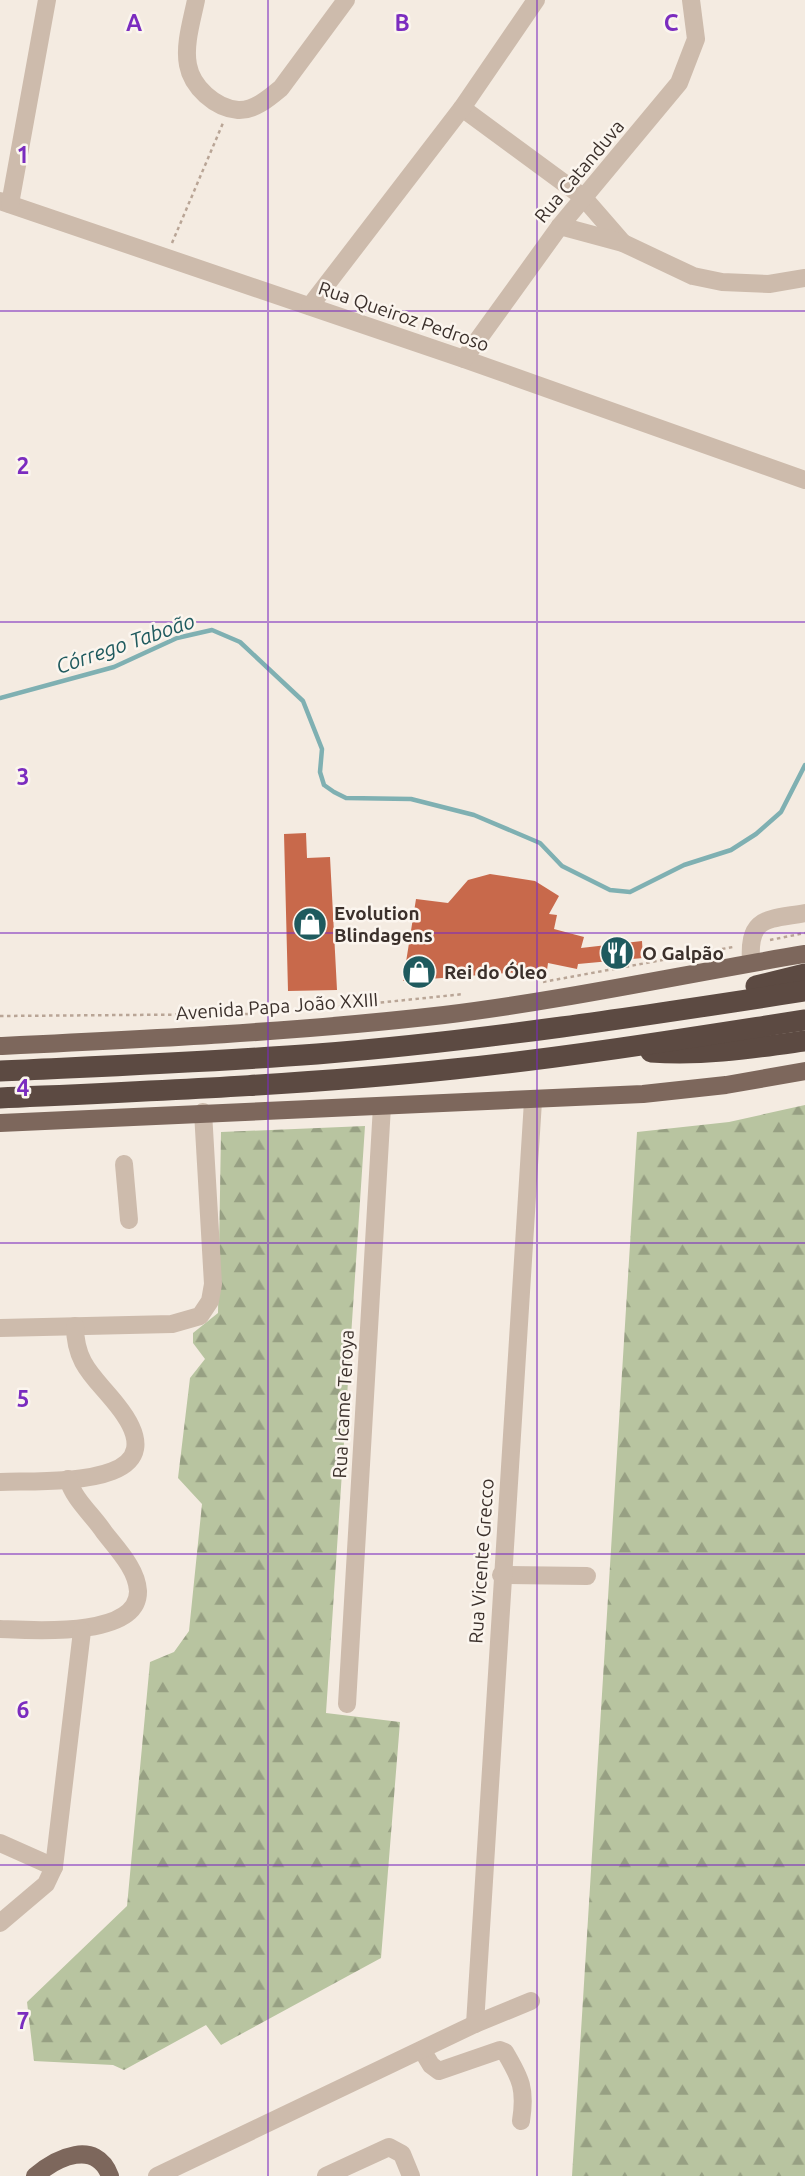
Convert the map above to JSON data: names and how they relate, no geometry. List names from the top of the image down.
{
  "streets": {
    "main road": ["Avenida Papa João XXIII"],
    "street": [
      "Rua Catanduva",
      "Rua Queiroz Pedroso",
      "Rua Icame Teroya",
      "Rua Vicente Grecco"
    ]
  },
  "crossings": [
    ["Rua Catanduva", "Rua Queiroz Pedroso"]
  ],
  "water": ["Córrego Taboão"],
  "places": {
    "shop": ["Evolution Blindagens", "Rei do Óleo"],
    "restaurant": ["O Galpão"]
  },
  "grid": {
    "columns": ["A", "B", "C"],
    "rows": [
      "1",
      "2",
      "3",
      "4",
      "5",
      "6",
      "7"
    ]
  }
}
